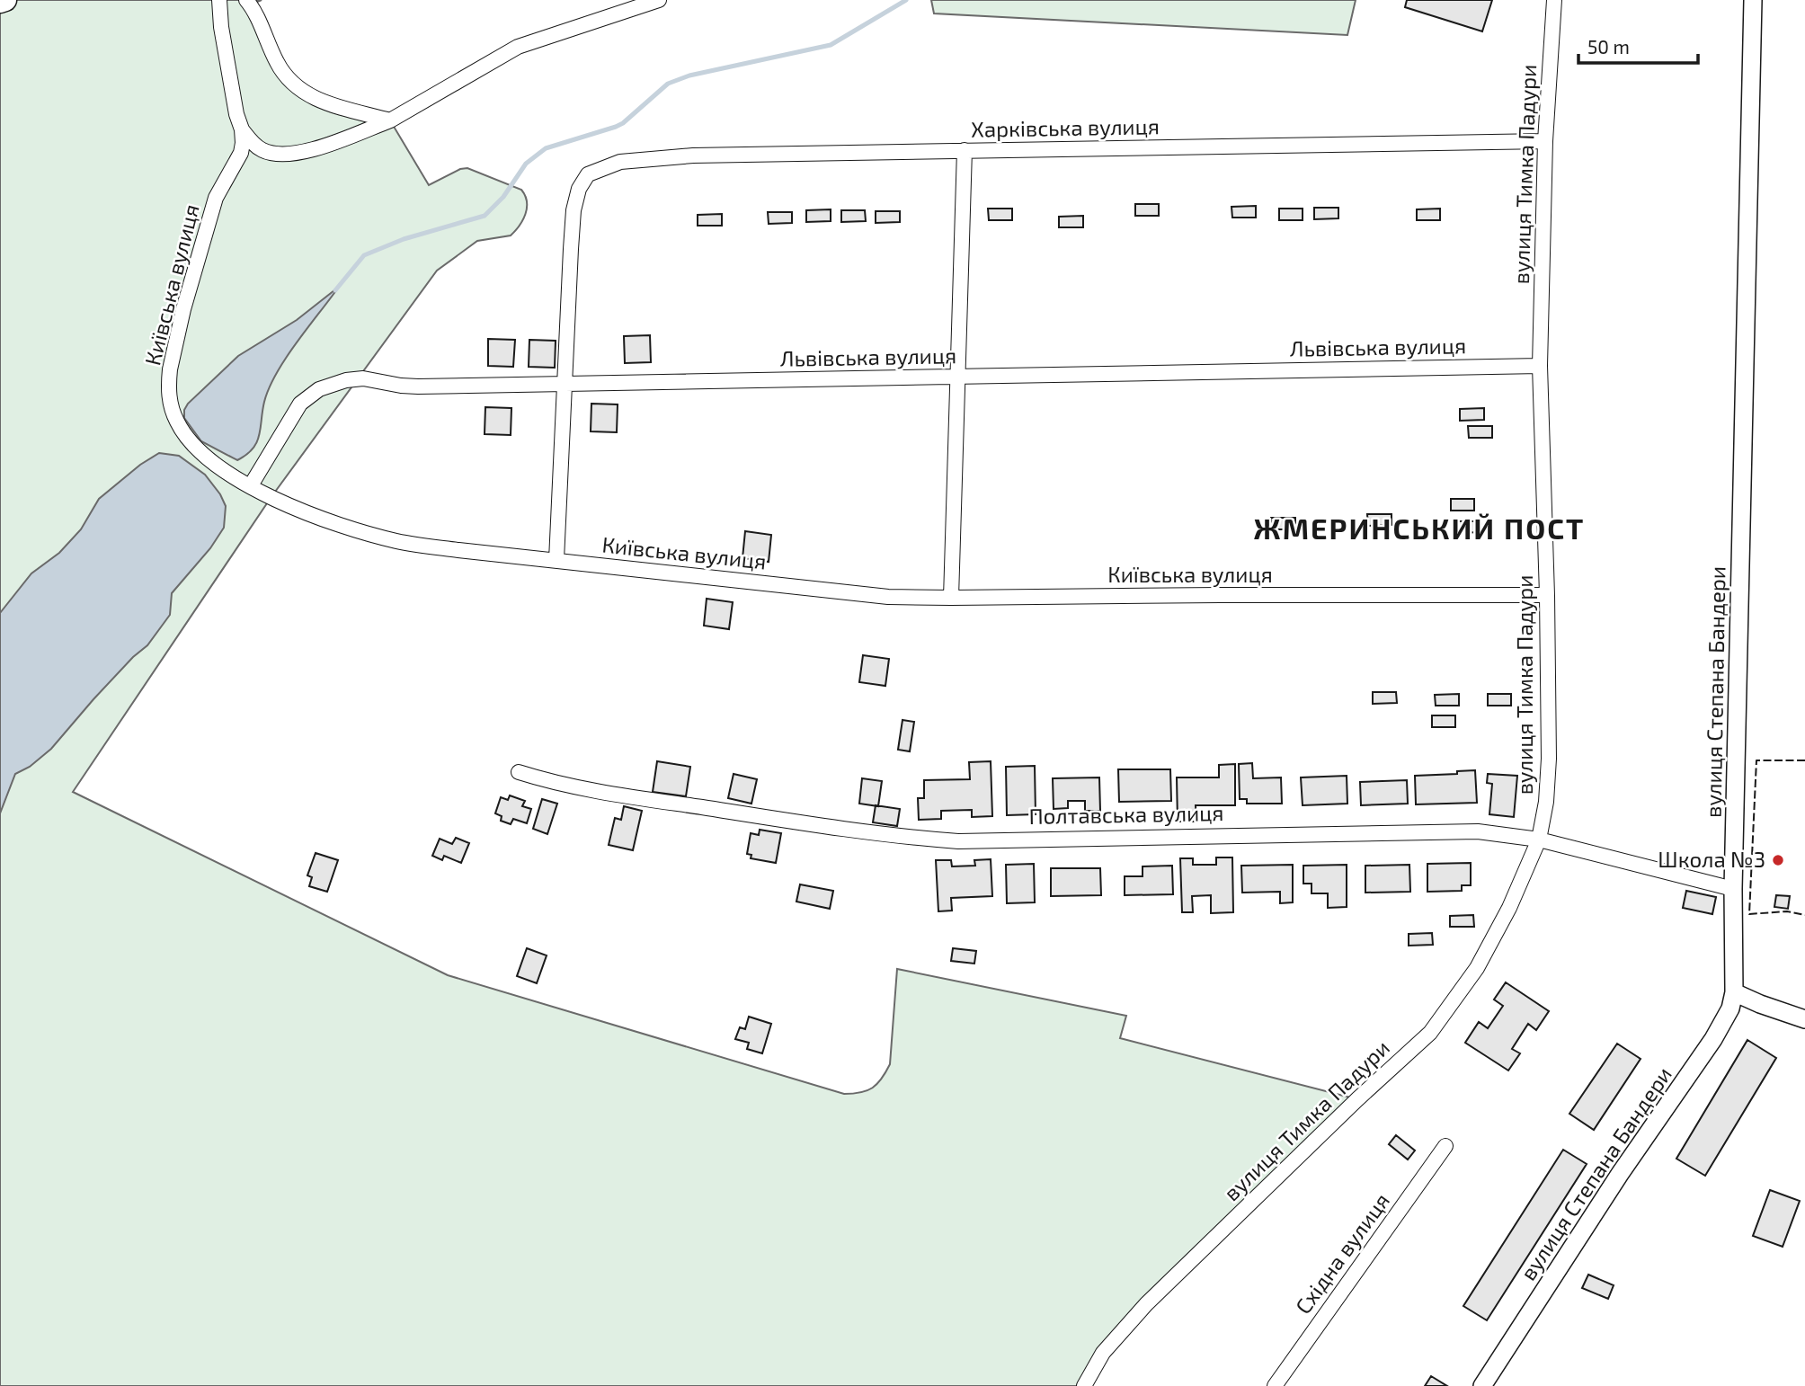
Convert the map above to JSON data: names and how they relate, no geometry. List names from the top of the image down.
{
  "streets": {
    "street": [
      "Харківська вулиця",
      "вулиця Тимка Падури",
      "Київська вулиця",
      "Львівська вулиця",
      "вулиця Степана Бандери",
      "Полтавська вулиця",
      "Східна вулиця"
    ]
  },
  "crossings": [
    ["Харківська вулиця", "вулиця Тимка Падури"],
    ["Харківська вулиця", "Львівська вулиця"],
    ["вулиця Тимка Падури", "Київська вулиця"],
    ["вулиця Тимка Падури", "Львівська вулиця"],
    ["вулиця Тимка Падури", "Полтавська вулиця"],
    ["Київська вулиця", "Львівська вулиця"],
    ["вулиця Степана Бандери", "Полтавська вулиця"]
  ],
  "districts": ["ЖМЕРИНСЬКИЙ ПОСТ"],
  "places": ["Школа №3"],
  "scale_bar": "50 m"
}
